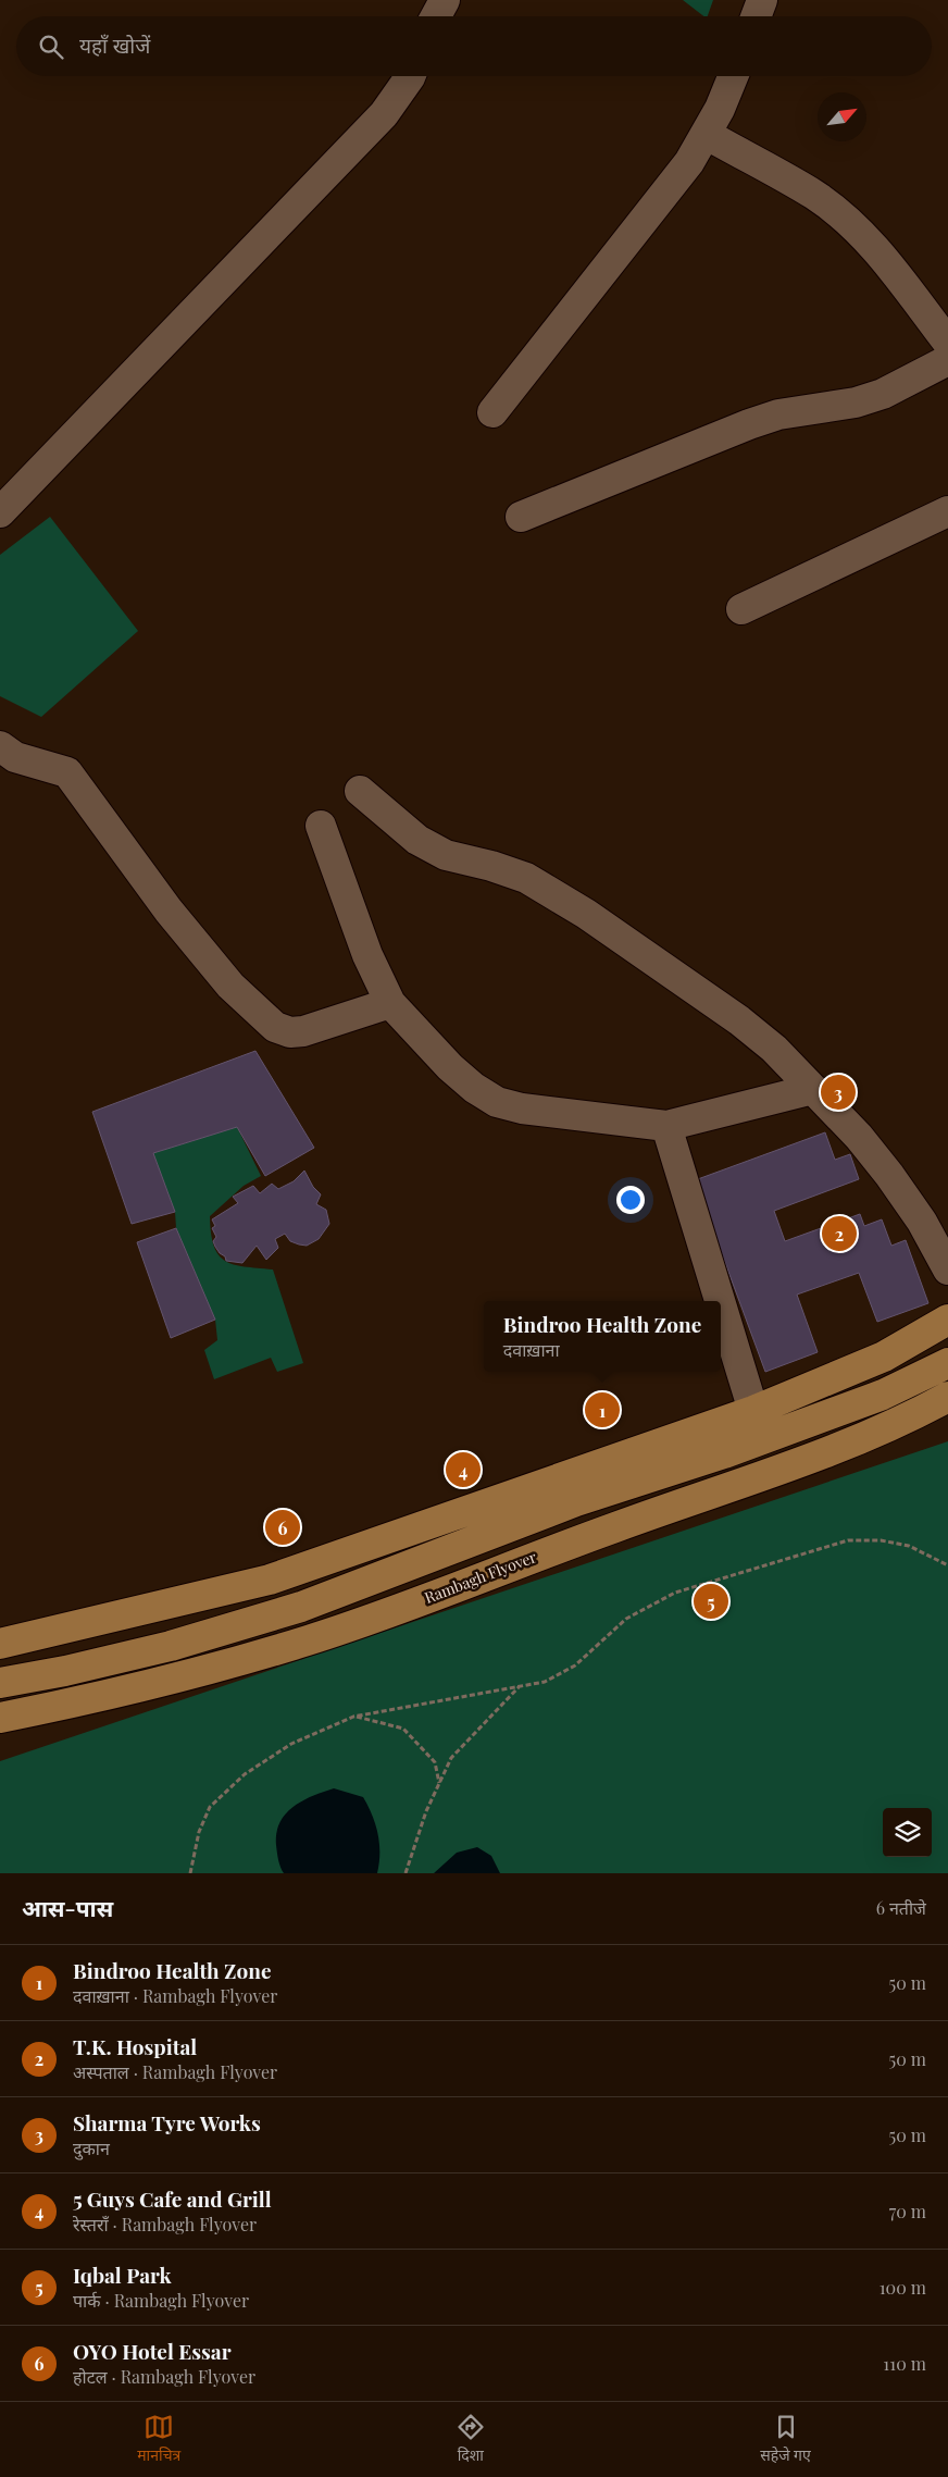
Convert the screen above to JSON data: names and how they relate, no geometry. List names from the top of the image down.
{
  "streets": {
    "main road": ["Rambagh Flyover"]
  },
  "north": "top right",
  "page": {
    "search": "यहाँ खोजें",
    "pins": [
      "3",
      "2",
      "1",
      "4",
      "6",
      "5"
    ],
    "popup": ["Bindroo Health Zone", "दवाख़ाना"],
    "heading": ["आस-पास", "6 नतीजे"],
    "list": [
      {
        "mark": "1",
        "name": "Bindroo Health Zone",
        "note": "दवाख़ाना · Rambagh Flyover",
        "value": "50 m"
      },
      {
        "mark": "2",
        "name": "T.K. Hospital",
        "note": "अस्पताल · Rambagh Flyover",
        "value": "50 m"
      },
      {
        "mark": "3",
        "name": "Sharma Tyre Works",
        "note": "दुकान",
        "value": "50 m"
      },
      {
        "mark": "4",
        "name": "5 Guys Cafe and Grill",
        "note": "रेस्तराँ · Rambagh Flyover",
        "value": "70 m"
      },
      {
        "mark": "5",
        "name": "Iqbal Park",
        "note": "पार्क · Rambagh Flyover",
        "value": "100 m"
      },
      {
        "mark": "6",
        "name": "OYO Hotel Essar",
        "note": "होटल · Rambagh Flyover",
        "value": "110 m"
      }
    ],
    "nav": ["मानचित्र", "दिशा", "सहेजे गए"]
  }
}
